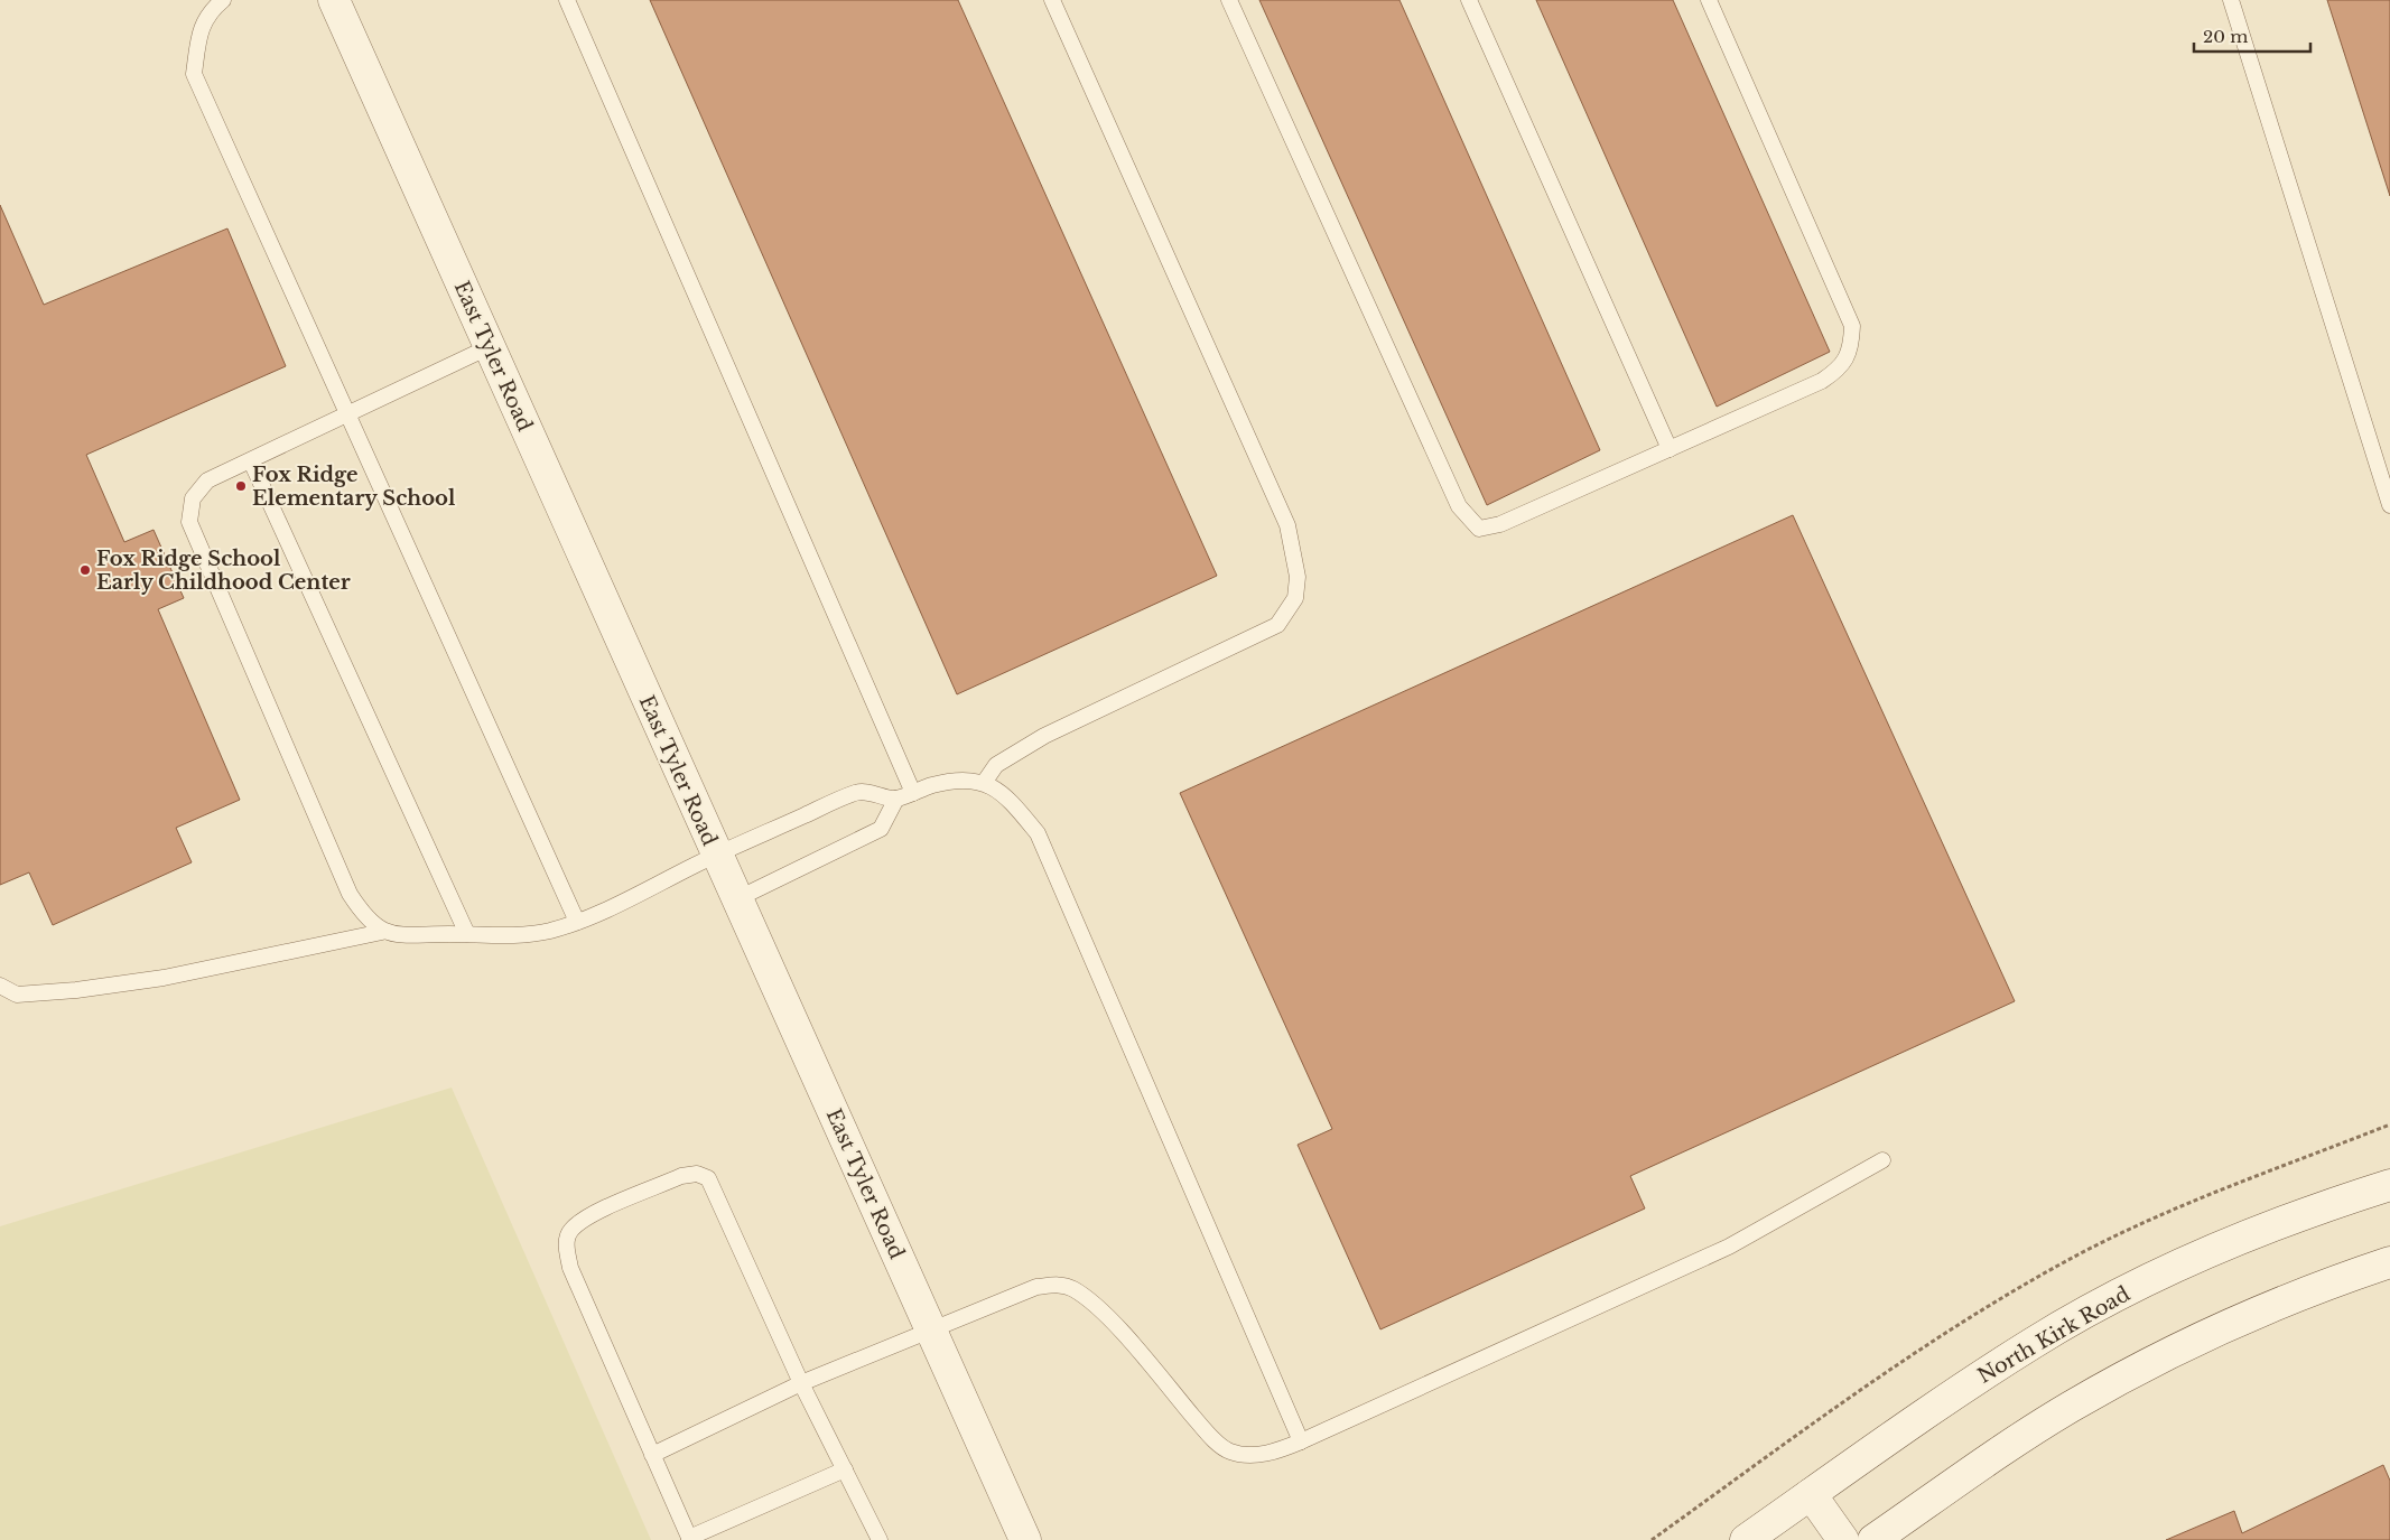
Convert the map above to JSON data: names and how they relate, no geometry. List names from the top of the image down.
{
  "streets": {
    "street": ["East Tyler Road", "North Kirk Road"]
  },
  "places": ["Fox Ridge Elementary School", "Fox Ridge School Early Childhood Center"],
  "scale_bar": "20 m"
}
